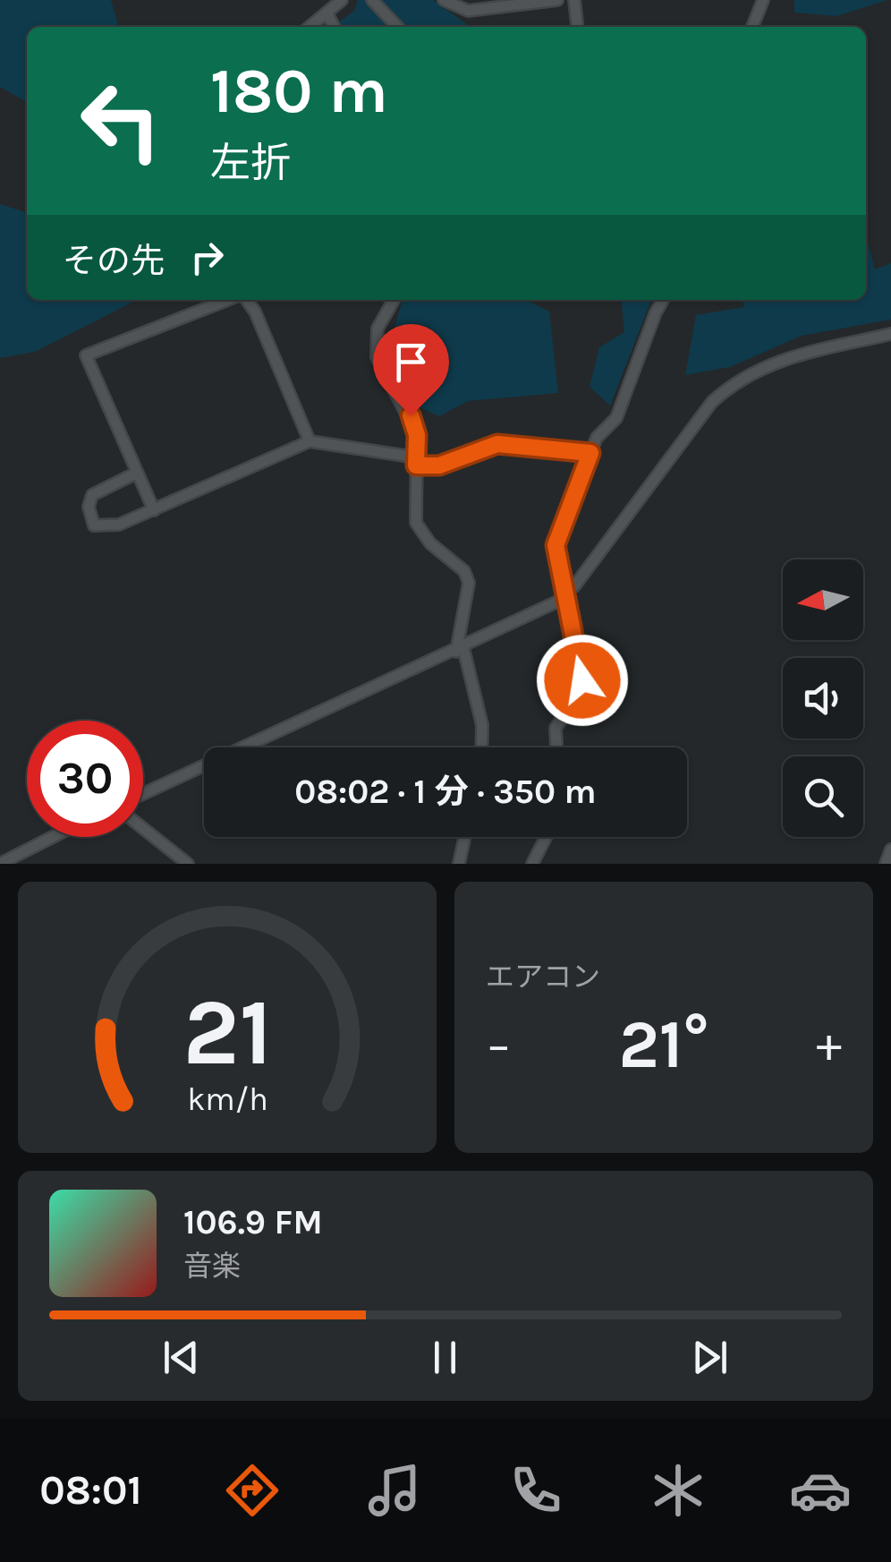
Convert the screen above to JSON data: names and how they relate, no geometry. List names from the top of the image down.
{
  "north": "left",
  "page": {
    "turn": ["180 m", "左折"],
    "then": "その先",
    "limit": "30",
    "trip": "08:02 · 1 分 · 350 m",
    "tile": "エアコン",
    "heat": ["−", "21°", "+"],
    "song": ["106.9 FM", "音楽"],
    "tabs": "08:01",
    "gauge": ["21", "km/h"]
  }
}
